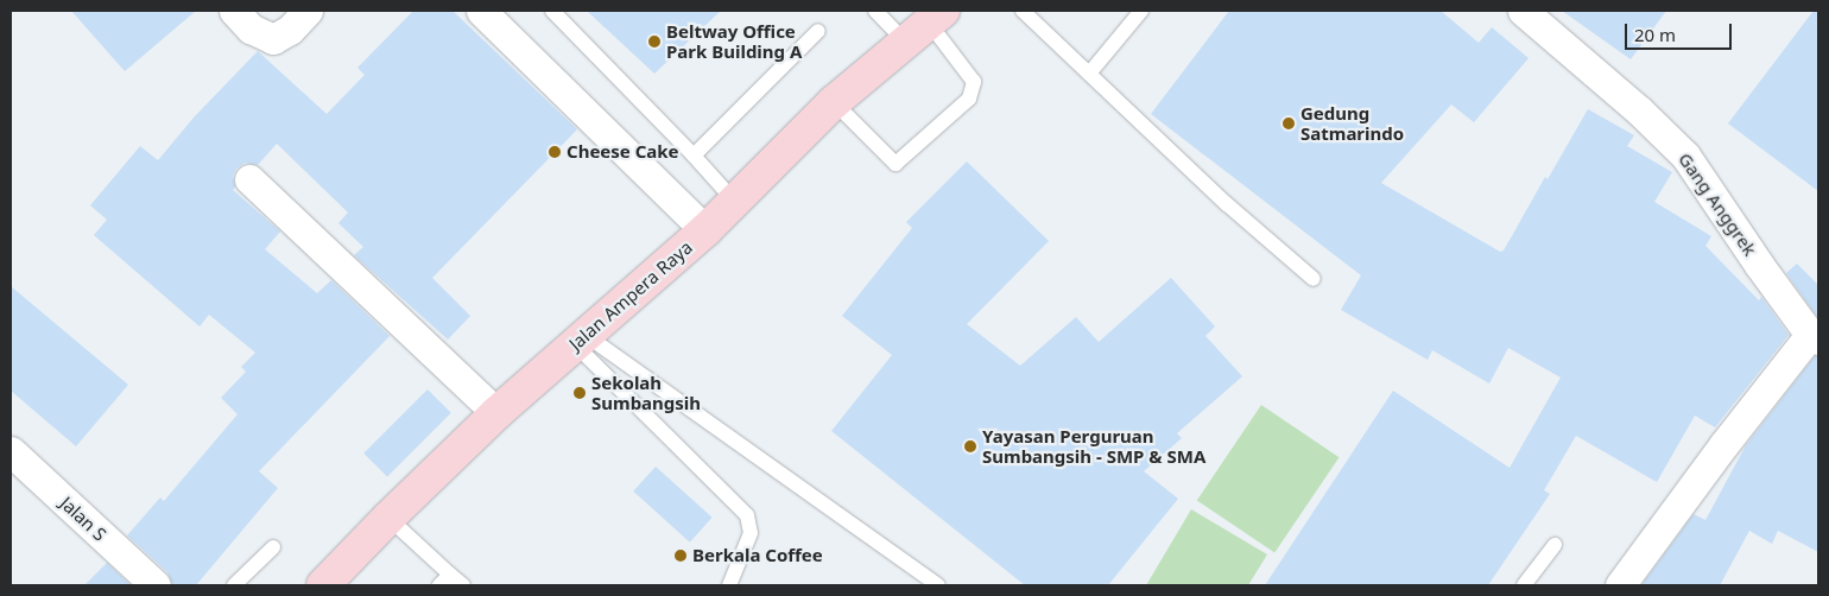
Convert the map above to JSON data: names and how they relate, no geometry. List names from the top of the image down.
{
  "streets": {
    "street": ["Gang Anggrek", "Jalan Ampera Raya", "Jalan S"]
  },
  "places": [
    "Beltway Office Park Building A",
    "Gedung Satmarindo",
    "Cheese Cake",
    "Sekolah Sumbangsih",
    "Yayasan Perguruan Sumbangsih - SMP & SMA",
    "Berkala Coffee"
  ],
  "scale_bar": "20 m"
}
